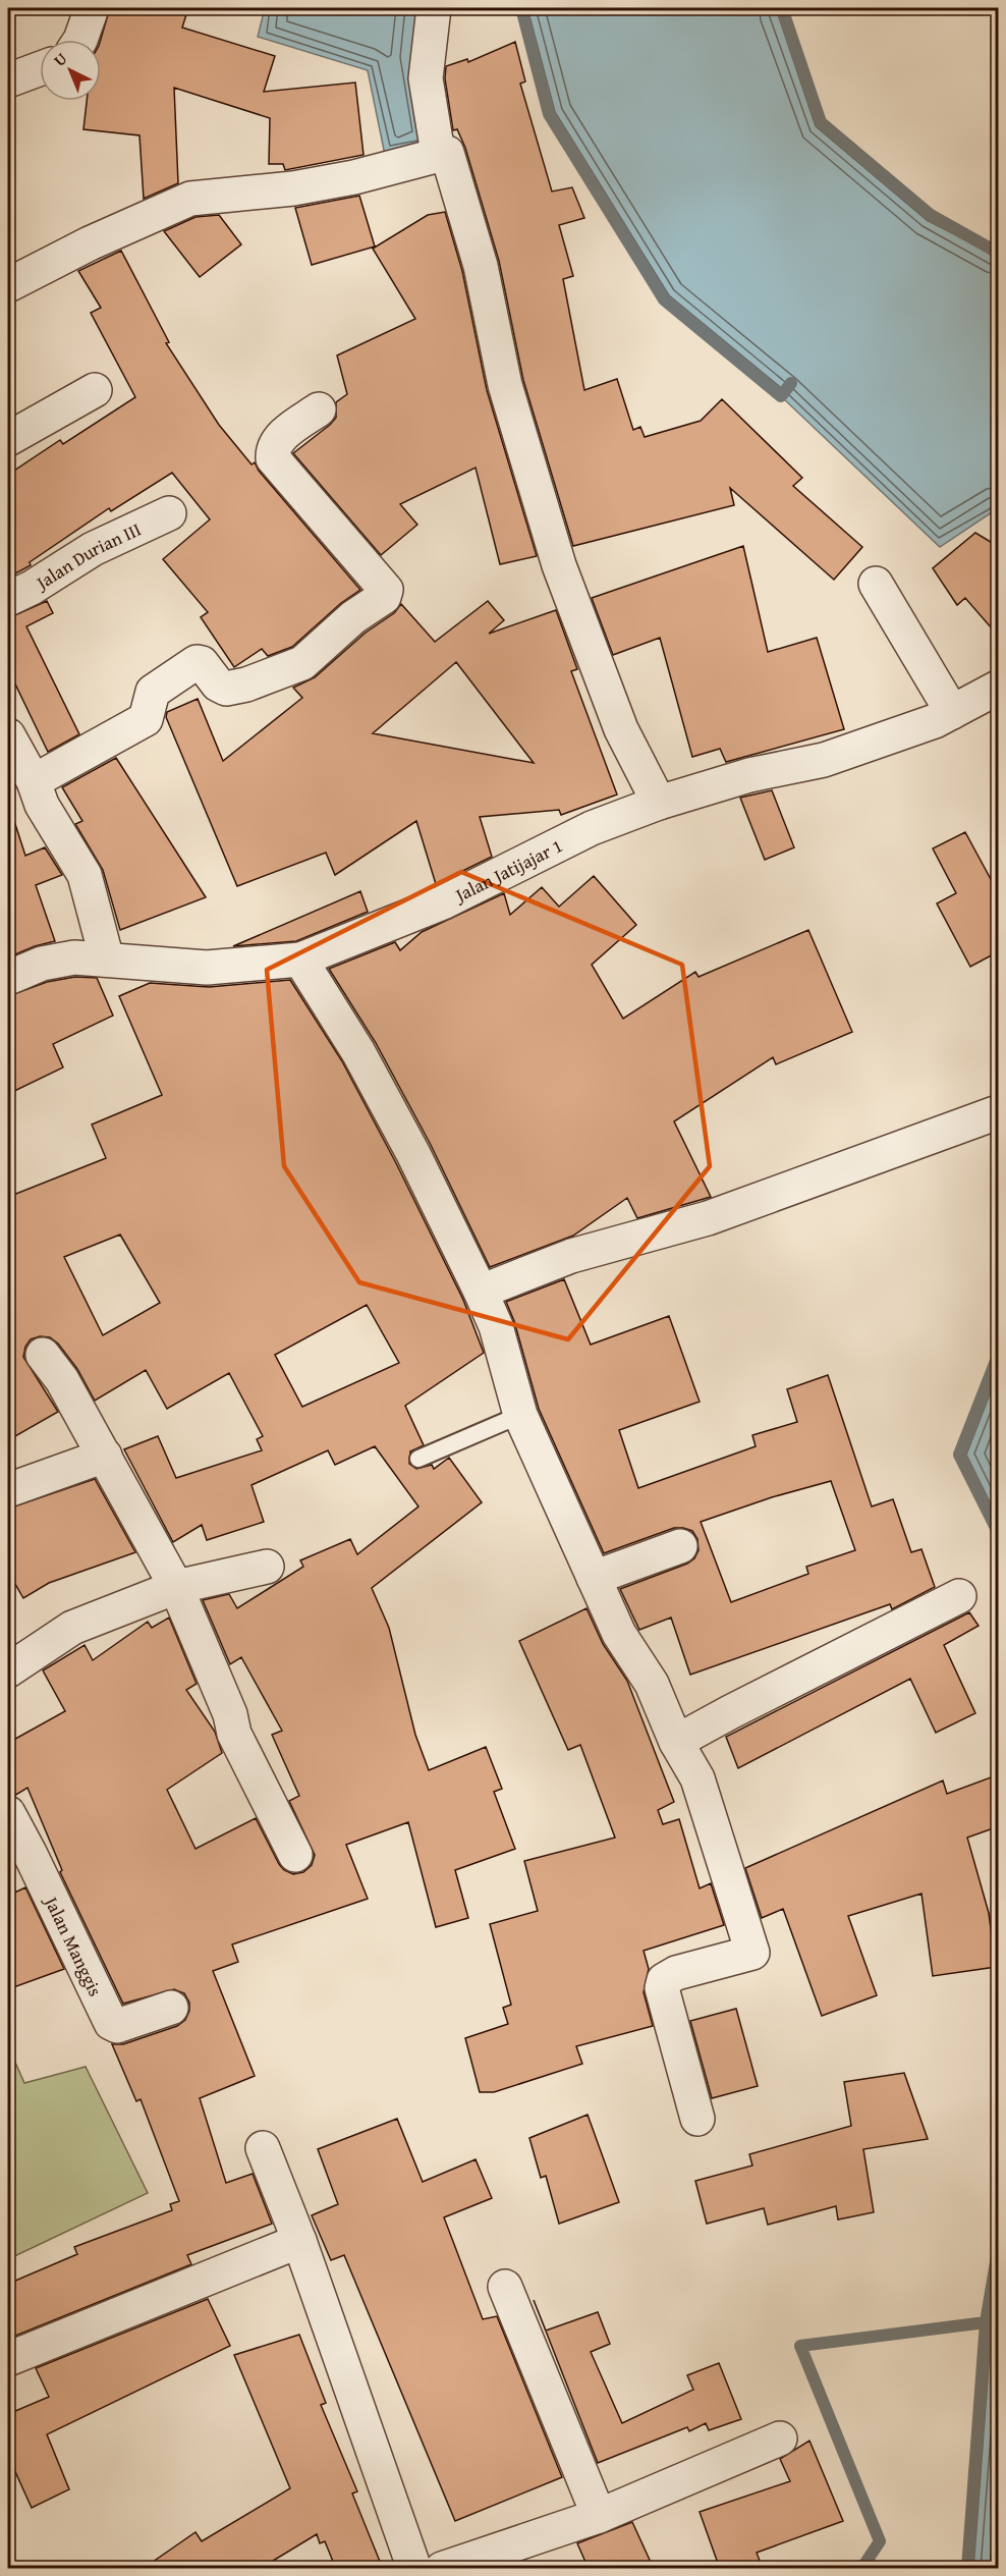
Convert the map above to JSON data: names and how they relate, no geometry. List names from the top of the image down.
{
  "streets": {
    "street": ["Jalan Durian III", "Jalan Jatijajar 1", "Jalan Manggis"]
  },
  "north": "top left"
}
